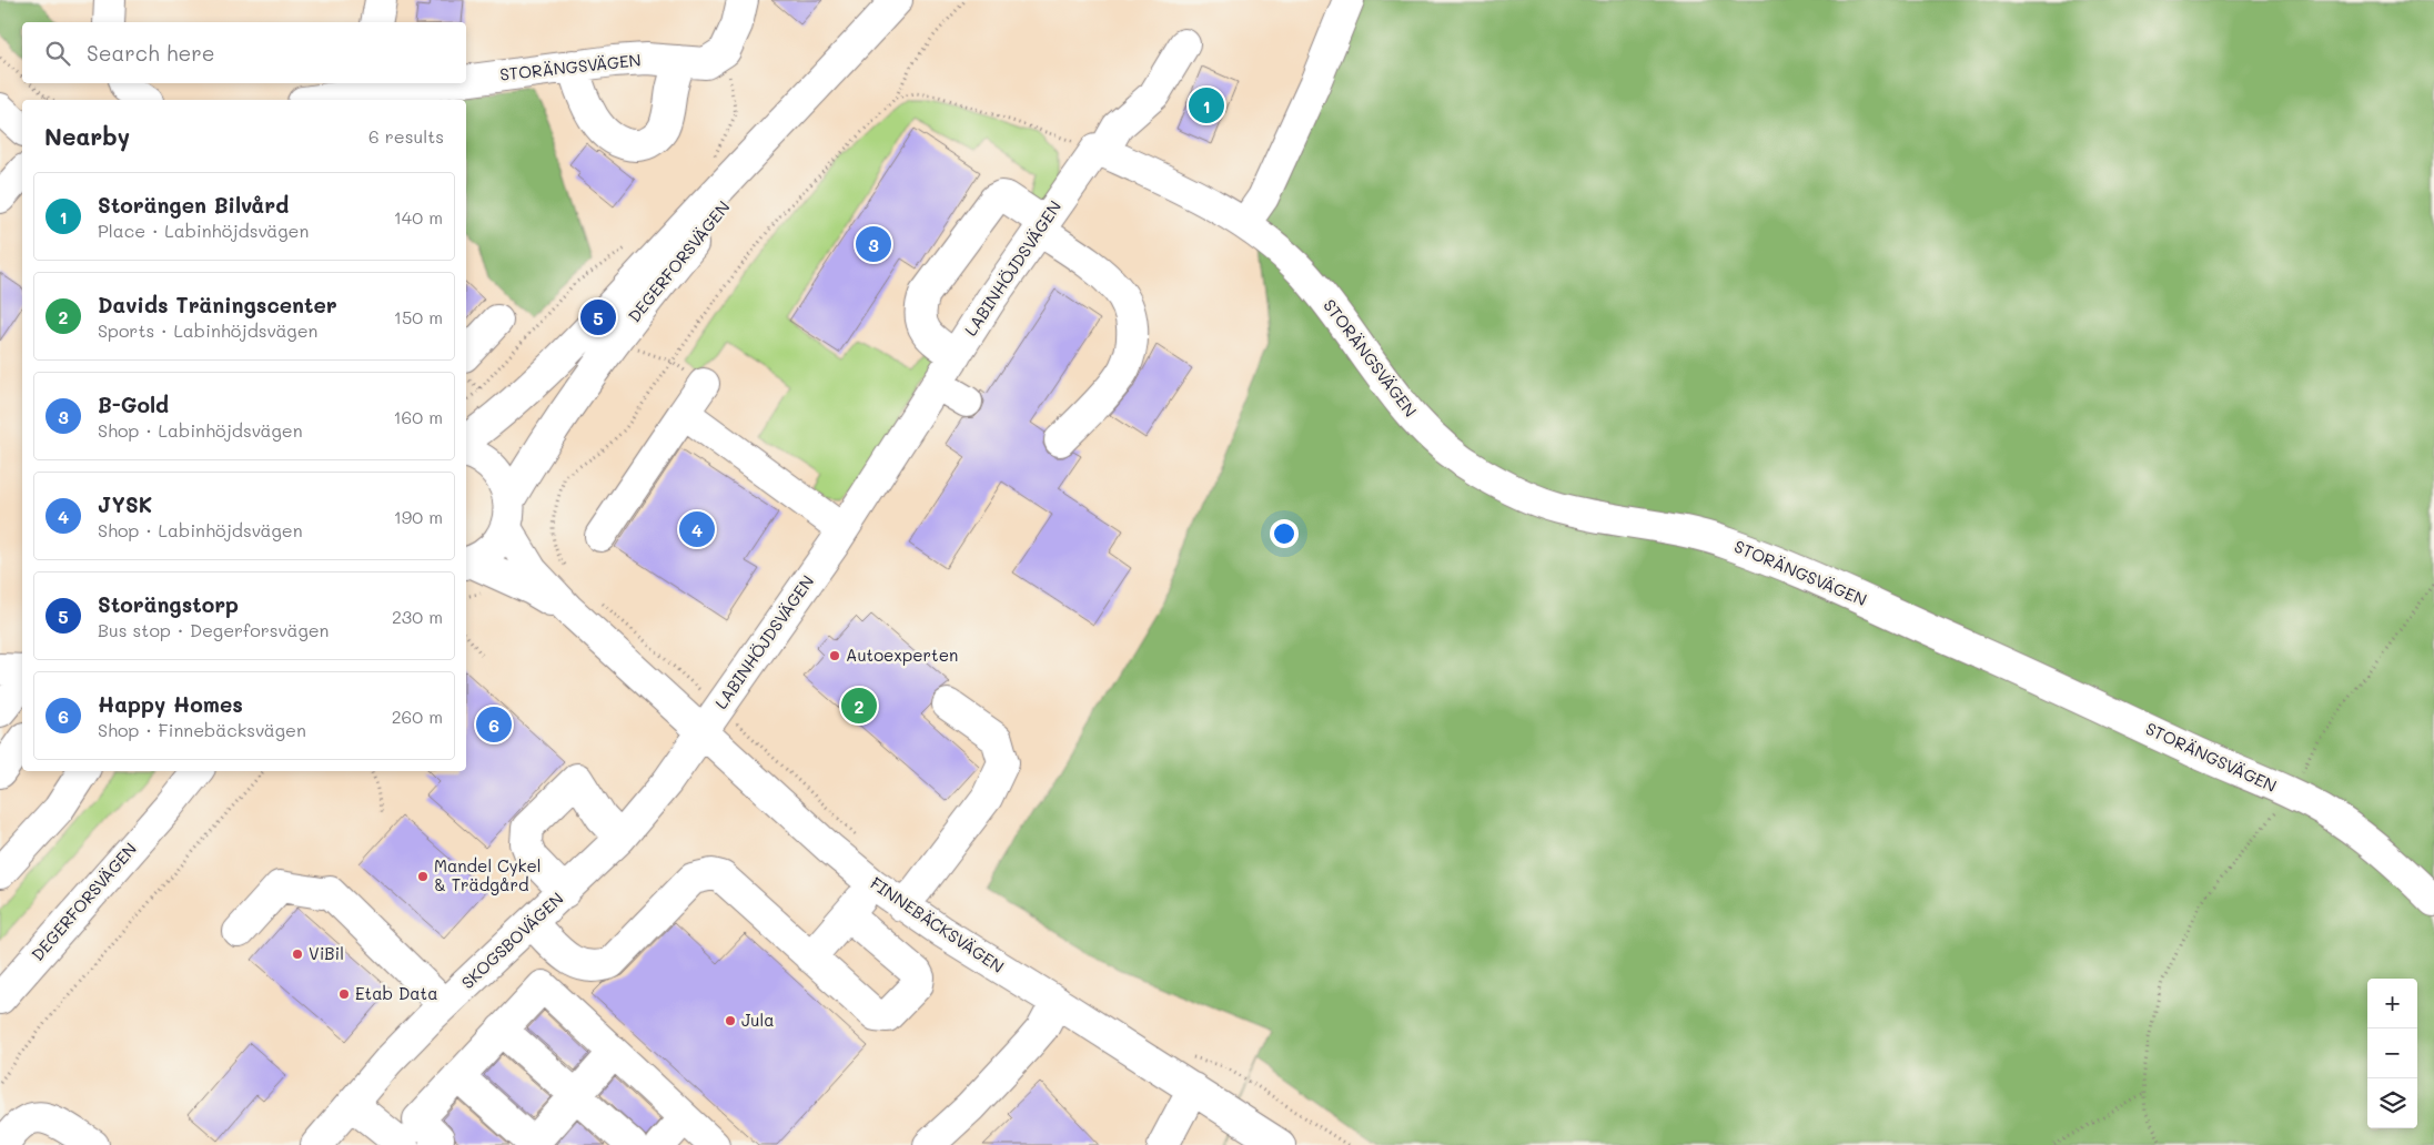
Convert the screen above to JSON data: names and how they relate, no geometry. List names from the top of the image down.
{
  "streets": {
    "street": [
      "STORÄNGSVÄGEN",
      "DEGERFORSVÄGEN",
      "LABINHÖJDSVÄGEN",
      "FINNEBÄCKSVÄGEN",
      "SKOGSBOVÄGEN"
    ]
  },
  "crossings": [
    ["DEGERFORSVÄGEN", "FINNEBÄCKSVÄGEN"],
    ["LABINHÖJDSVÄGEN", "FINNEBÄCKSVÄGEN"],
    ["LABINHÖJDSVÄGEN", "SKOGSBOVÄGEN"],
    ["FINNEBÄCKSVÄGEN", "SKOGSBOVÄGEN"]
  ],
  "places": [
    "Autoexperten",
    "Mandel Cykel & Trädgård",
    "ViBil",
    "Etab Data",
    "Jula"
  ],
  "page": {
    "search": "Search here",
    "pins": [
      "1",
      "3",
      "5",
      "4",
      "2",
      "6"
    ],
    "heading": ["Nearby", "6 results"],
    "list": [
      {
        "mark": "1",
        "name": "Storängen Bilvård",
        "note": "Place · Labinhöjdsvägen",
        "value": "140 m"
      },
      {
        "mark": "2",
        "name": "Davids Träningscenter",
        "note": "Sports · Labinhöjdsvägen",
        "value": "150 m"
      },
      {
        "mark": "3",
        "name": "B-Gold",
        "note": "Shop · Labinhöjdsvägen",
        "value": "160 m"
      },
      {
        "mark": "4",
        "name": "JYSK",
        "note": "Shop · Labinhöjdsvägen",
        "value": "190 m"
      },
      {
        "mark": "5",
        "name": "Storängstorp",
        "note": "Bus stop · Degerforsvägen",
        "value": "230 m"
      },
      {
        "mark": "6",
        "name": "Happy Homes",
        "note": "Shop · Finnebäcksvägen",
        "value": "260 m"
      }
    ],
    "map_buttons": ["+", "−"]
  }
}
